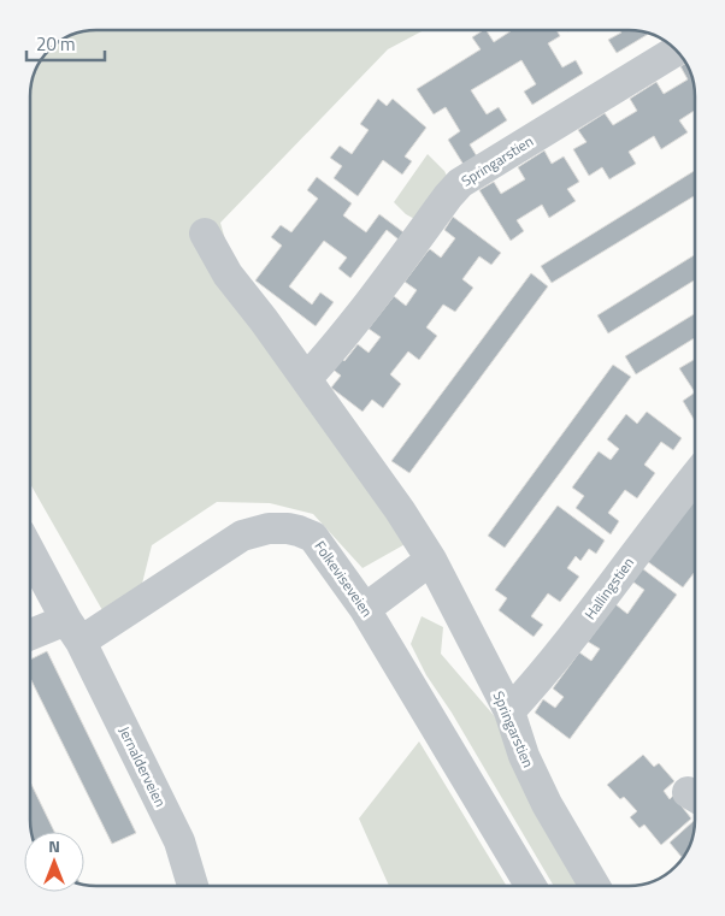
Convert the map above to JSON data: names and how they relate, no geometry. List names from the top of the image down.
{
  "streets": {
    "street": [
      "Springarstien",
      "Folkeviseveien",
      "Hallingstien",
      "Jernalderveien"
    ]
  },
  "crossings": [
    ["Springarstien", "Hallingstien"],
    ["Folkeviseveien", "Jernalderveien"]
  ],
  "scale_bar": "20 m",
  "north": "top"
}
